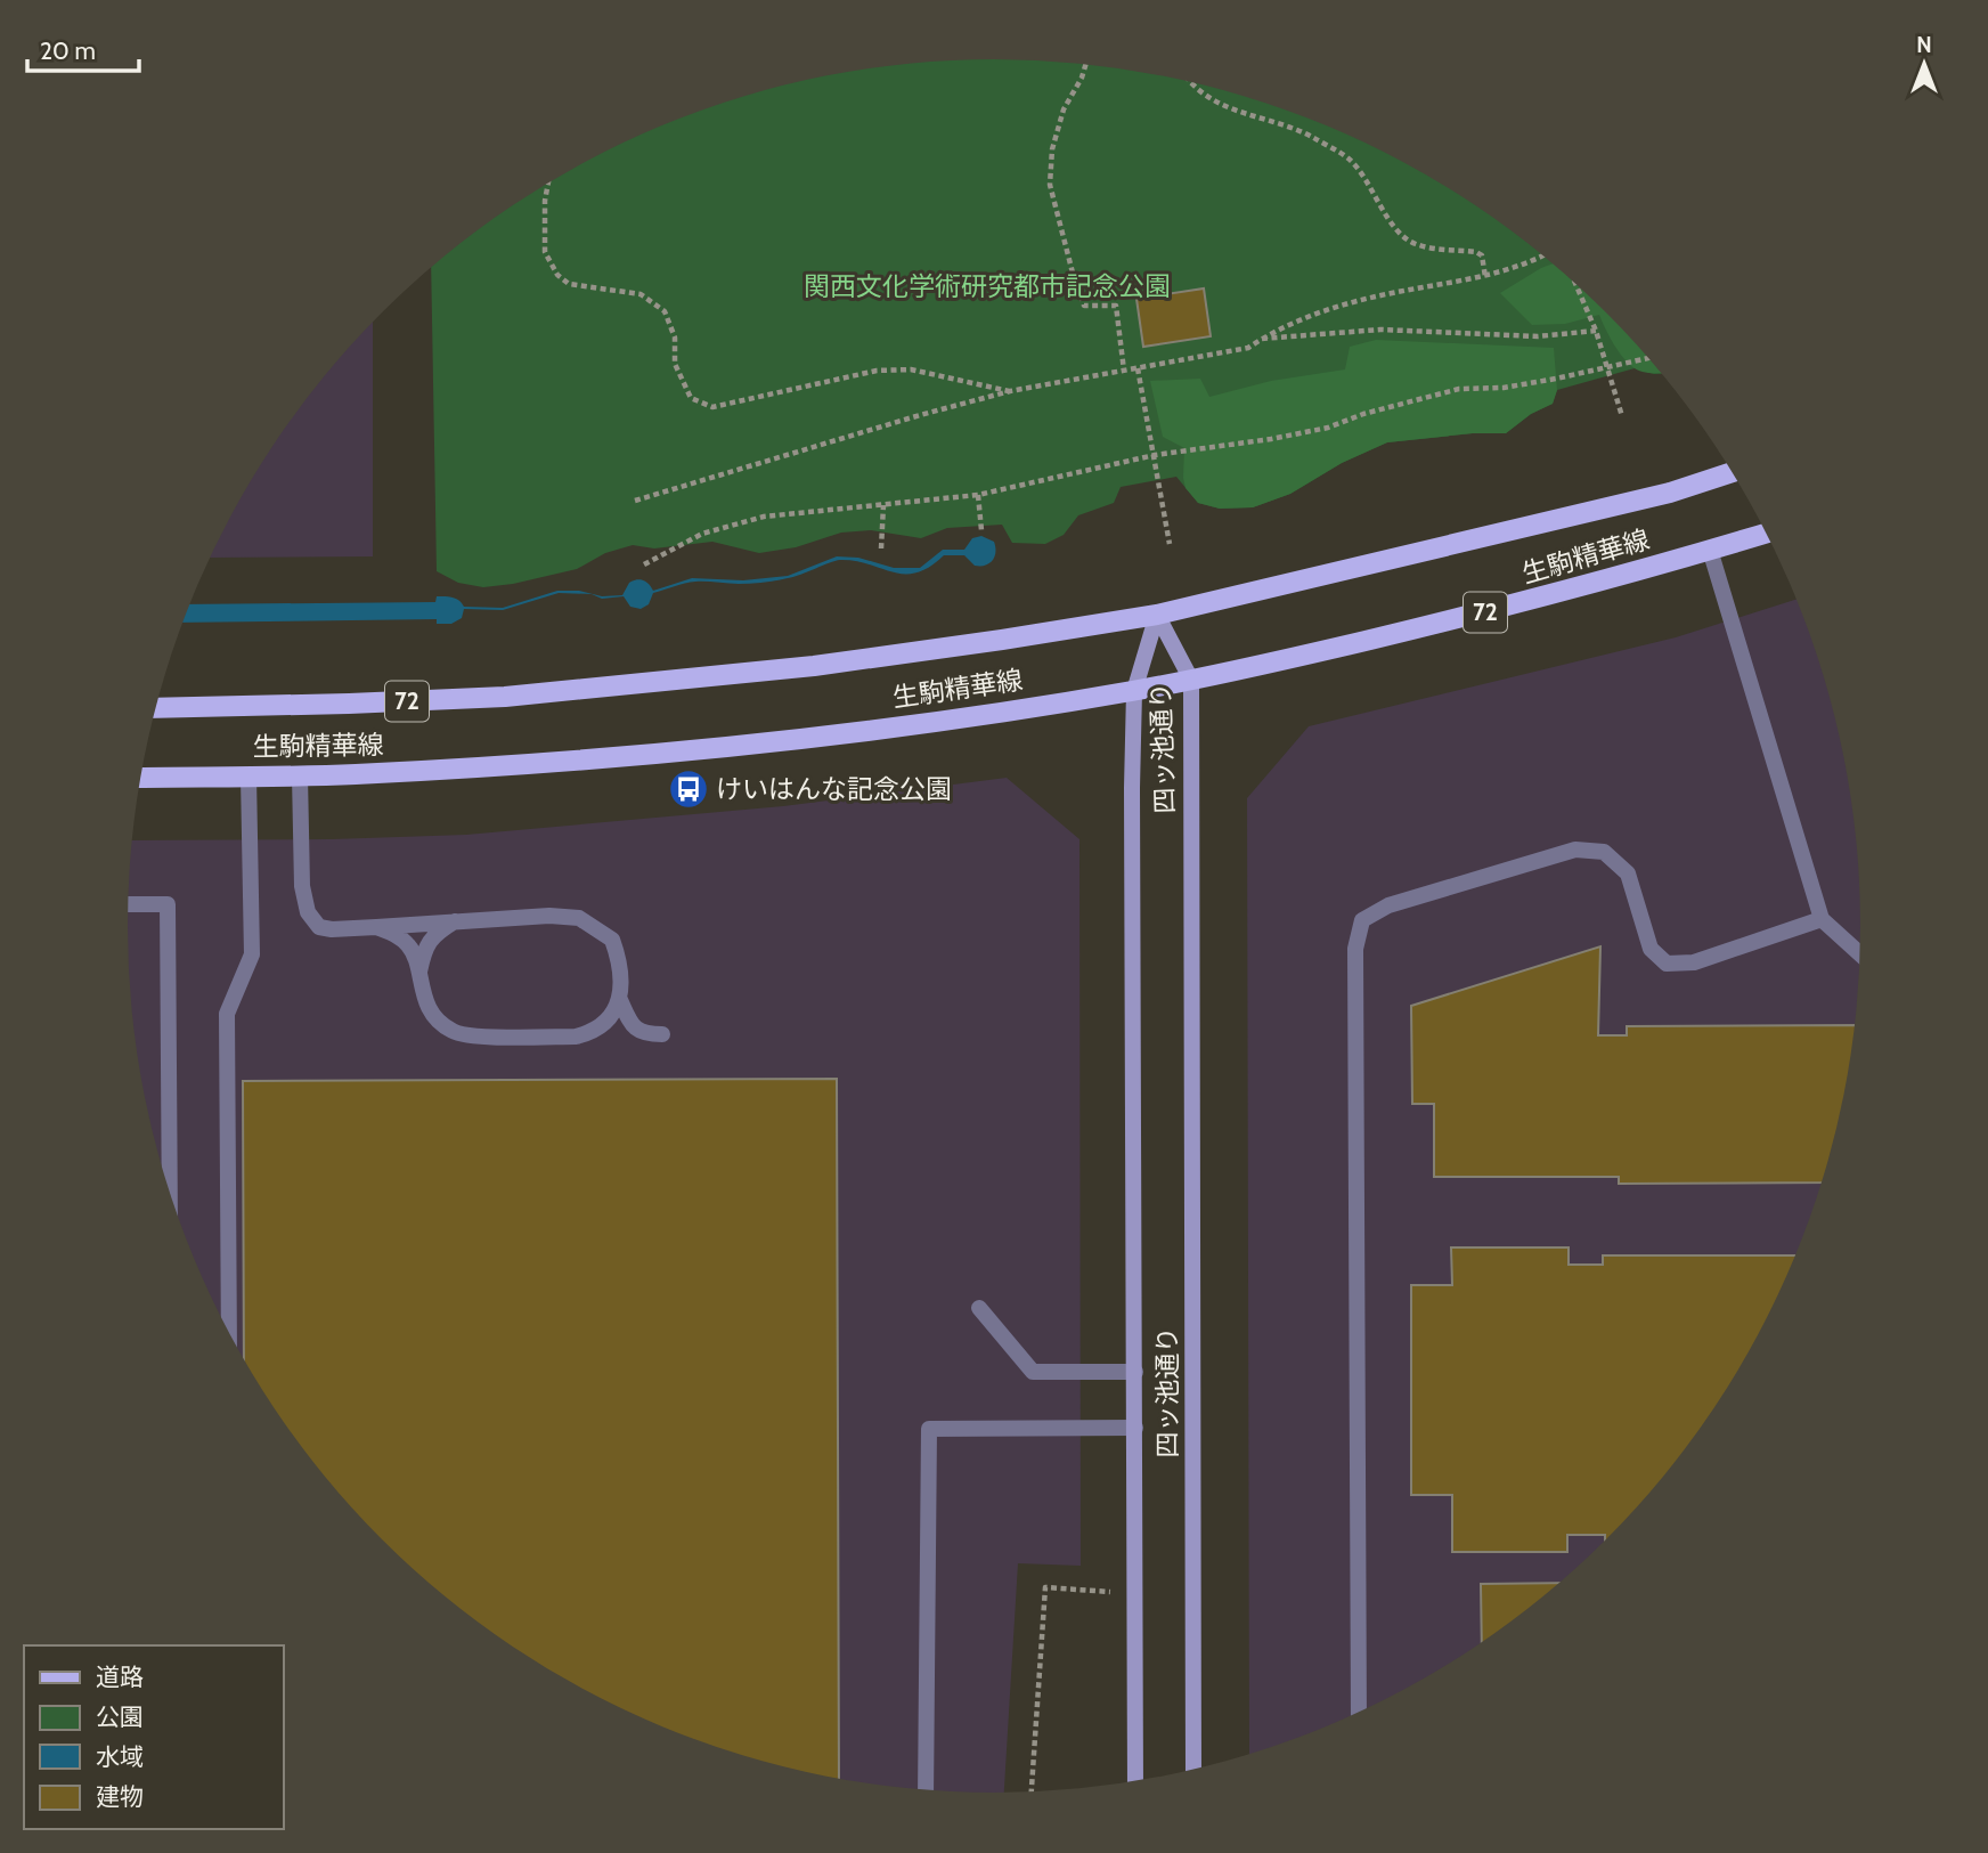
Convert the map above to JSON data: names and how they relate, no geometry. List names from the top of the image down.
{
  "streets": {
    "main road": ["生駒精華線", "72", "四ッ池通り"]
  },
  "crossings": [
    ["生駒精華線", "四ッ池通り"]
  ],
  "parks": ["関西文化学術研究都市記念公園"],
  "places": {
    "bus stop": ["けいはんな記念公園"]
  },
  "legend": [
    "道路",
    "公園",
    "水域",
    "建物"
  ],
  "scale_bar": "20 m",
  "north": "top"
}
